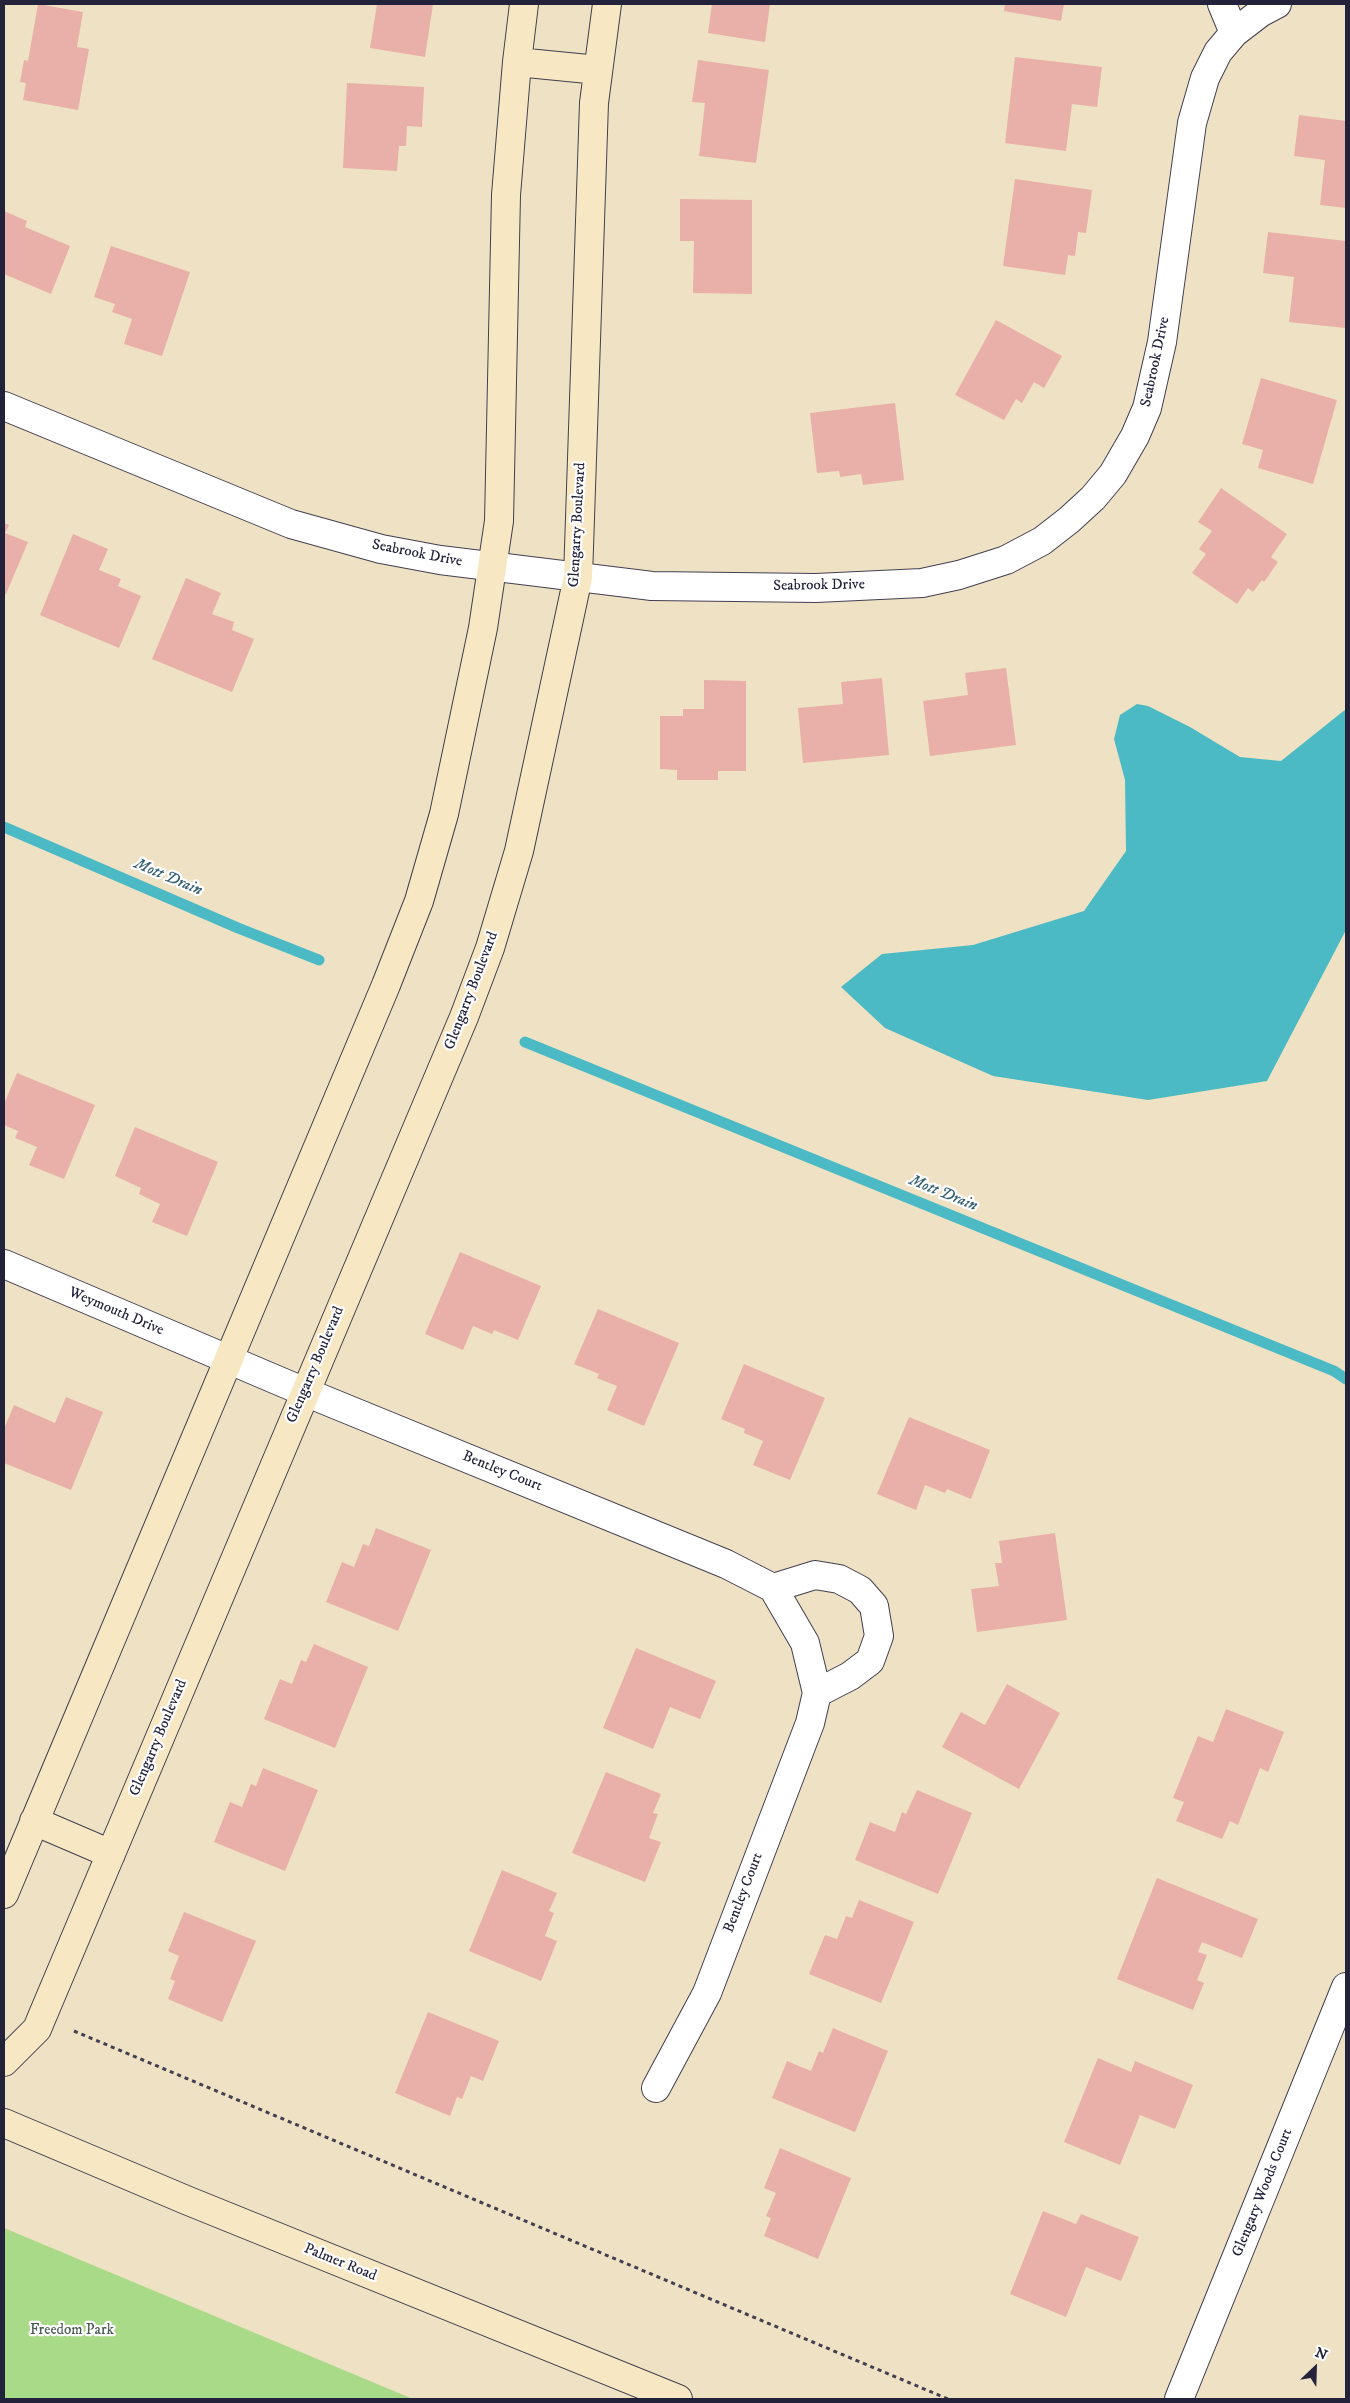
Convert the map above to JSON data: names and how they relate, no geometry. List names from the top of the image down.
{
  "streets": {
    "street": [
      "Seabrook Drive",
      "Glengarry Boulevard",
      "Weymouth Drive",
      "Bentley Court",
      "Glengary Woods Court",
      "Palmer Road"
    ]
  },
  "crossings": [
    ["Seabrook Drive", "Glengarry Boulevard"],
    ["Glengarry Boulevard", "Bentley Court"],
    ["Weymouth Drive", "Bentley Court"]
  ],
  "water": ["Mott Drain"],
  "parks": ["Freedom Park"],
  "north": "top right"
}
